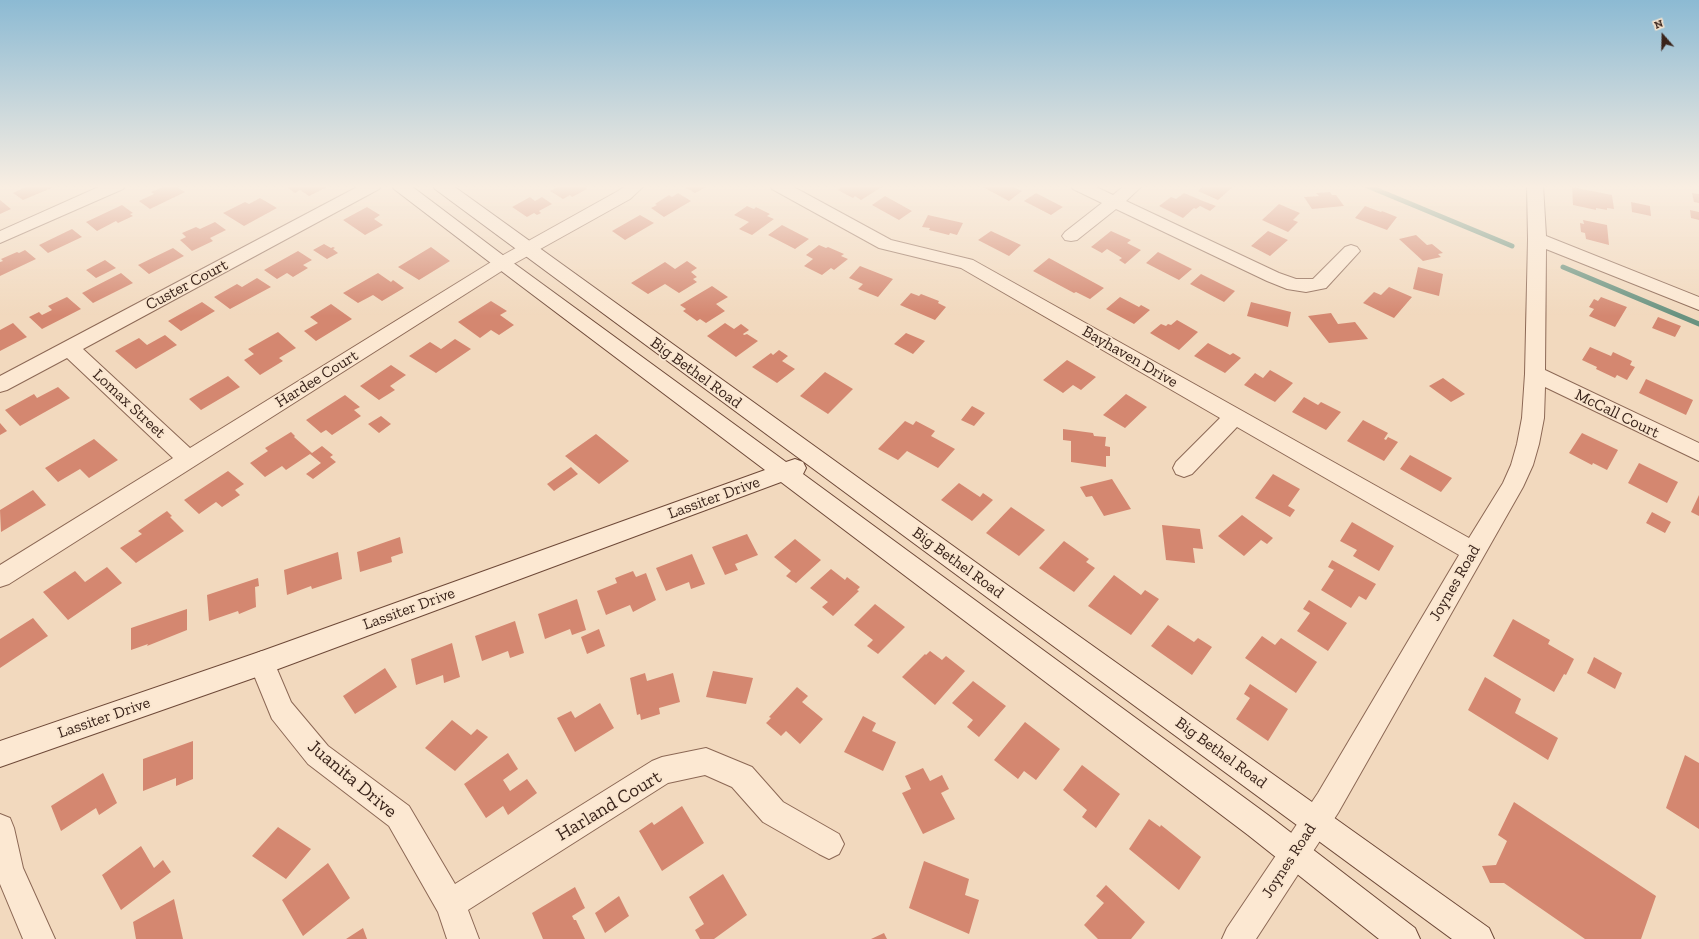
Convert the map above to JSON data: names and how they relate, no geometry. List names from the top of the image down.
{
  "streets": {
    "street": [
      "Custer Court",
      "Bayhaven Drive",
      "Big Bethel Road",
      "Hardee Court",
      "Lomax Street",
      "McCall Court",
      "Lassiter Drive",
      "Joynes Road",
      "Juanita Drive",
      "Harland Court"
    ]
  },
  "crossings": [
    ["Custer Court", "Lomax Street"],
    ["Bayhaven Drive", "Joynes Road"],
    ["Big Bethel Road", "Hardee Court"],
    ["Big Bethel Road", "Lassiter Drive"],
    ["Big Bethel Road", "Joynes Road"],
    ["Hardee Court", "Lomax Street"],
    ["McCall Court", "Joynes Road"],
    ["Lassiter Drive", "Juanita Drive"],
    ["Juanita Drive", "Harland Court"]
  ],
  "north": "top"
}
